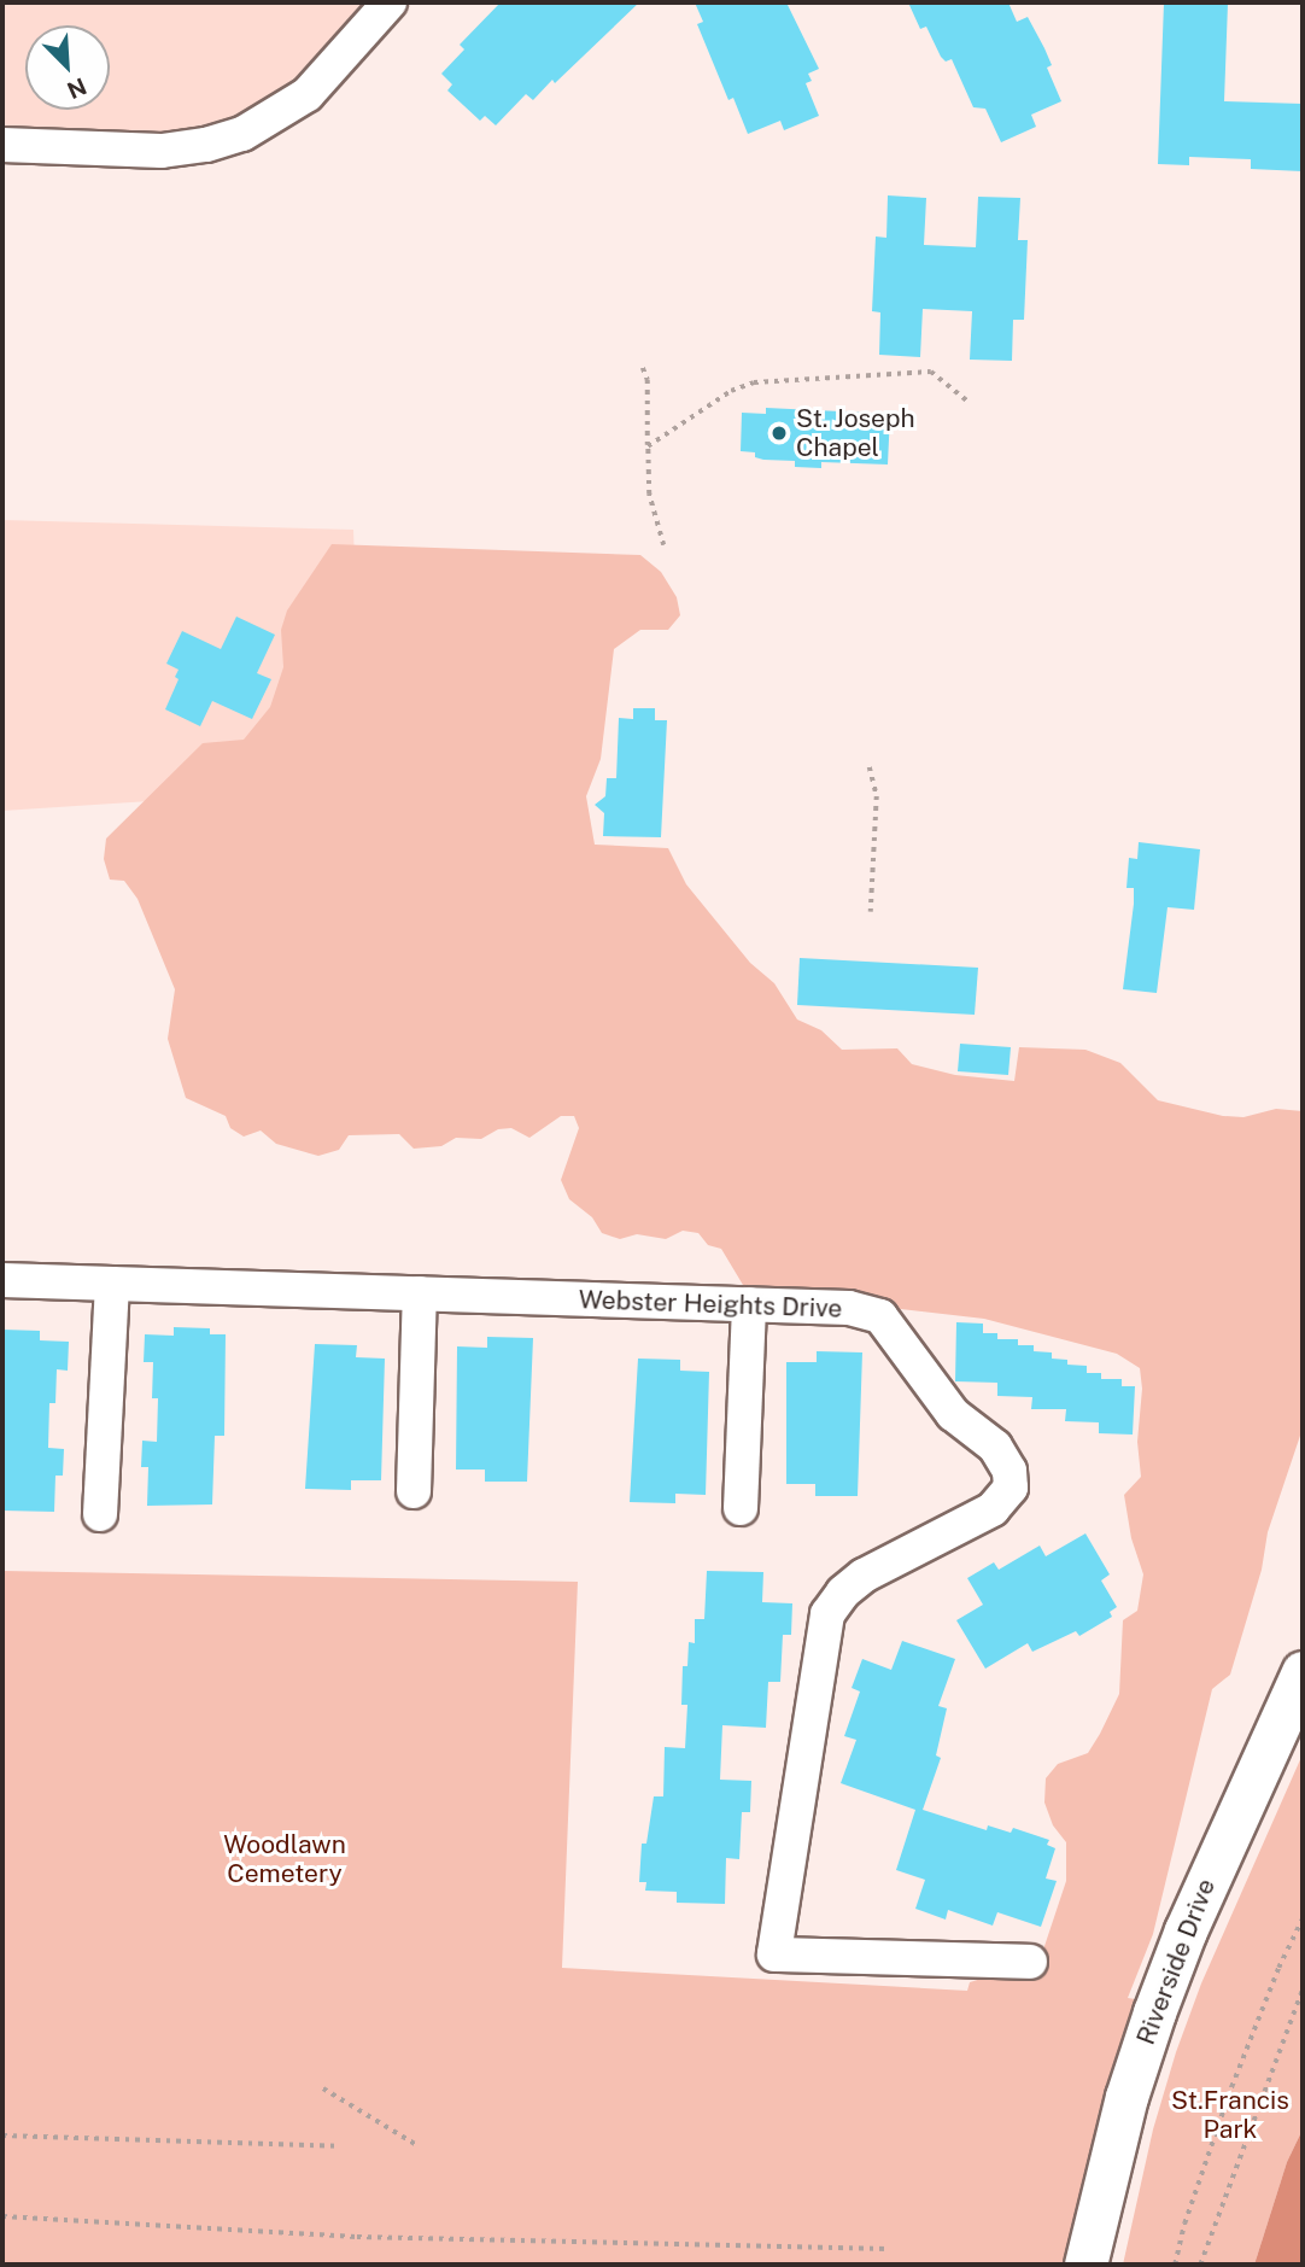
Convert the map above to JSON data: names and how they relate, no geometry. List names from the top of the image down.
{
  "streets": {
    "main road": ["Riverside Drive"],
    "street": ["Webster Heights Drive"]
  },
  "parks": ["Woodlawn Cemetery", "St.Francis Park"],
  "places": ["St. Joseph Chapel"],
  "north": "bottom right"
}
